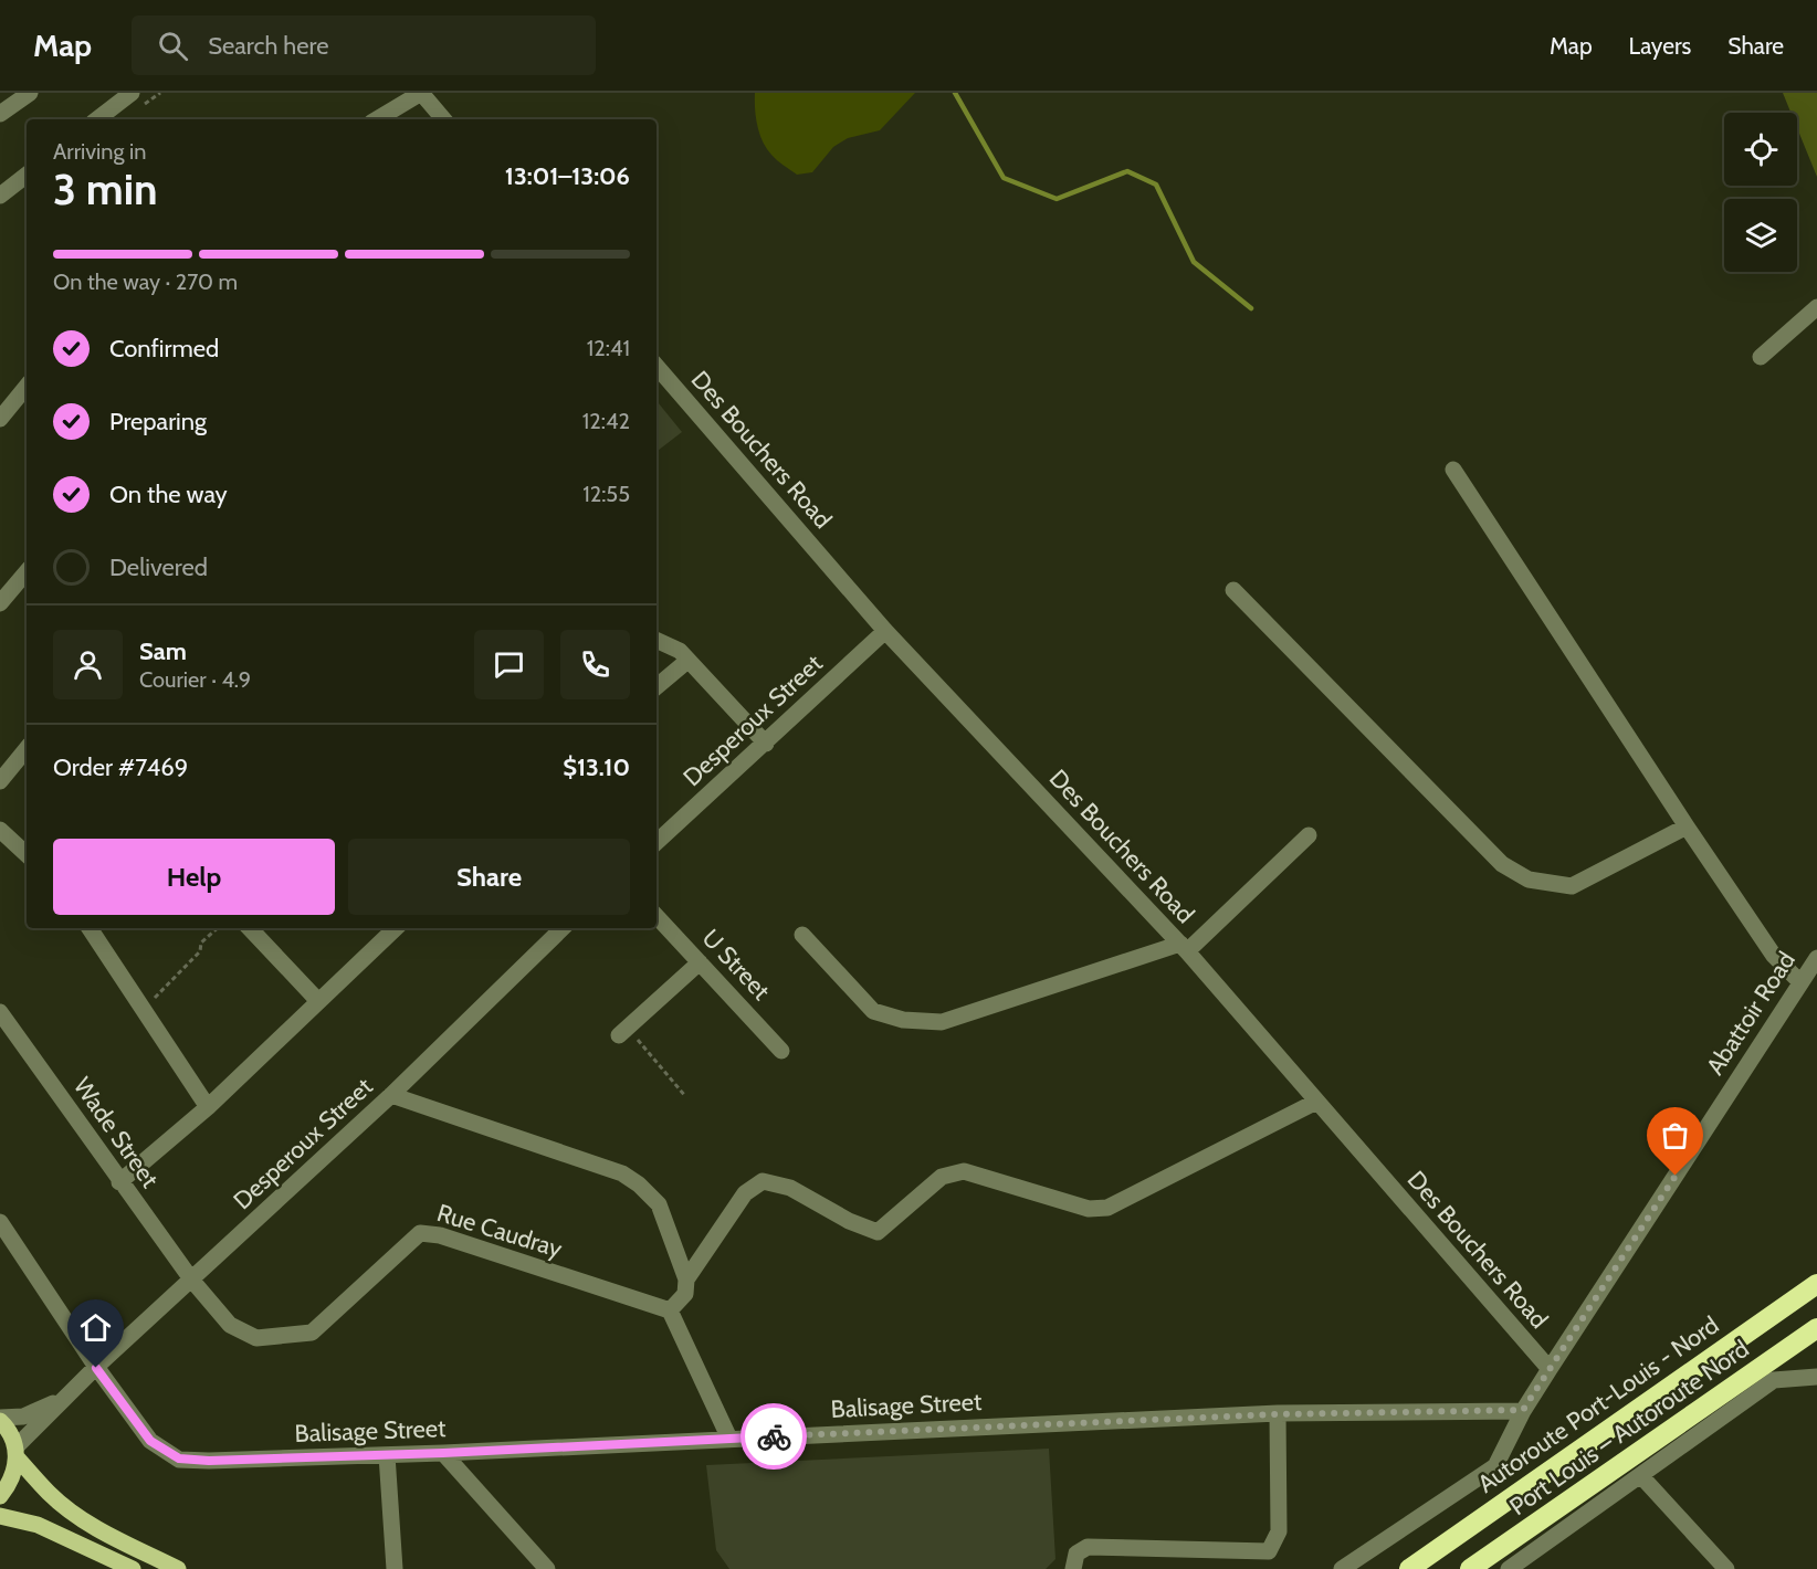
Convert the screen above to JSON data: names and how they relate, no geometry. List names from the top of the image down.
{
  "streets": {
    "highway": ["Autoroute Port-Louis - Nord", "Port Louis – Autoroute Nord"],
    "street": [
      "Des Bouchers Road",
      "Desperoux Street",
      "U Street",
      "Abattoir Road",
      "Wade Street",
      "Rue Caudray",
      "Balisage Street"
    ]
  },
  "crossings": [
    ["Des Bouchers Road", "Desperoux Street"],
    ["Des Bouchers Road", "Abattoir Road"],
    ["Desperoux Street", "Wade Street"],
    ["Desperoux Street", "Rue Caudray"],
    ["Desperoux Street", "Balisage Street"],
    ["Abattoir Road", "Balisage Street"],
    ["Wade Street", "Rue Caudray"]
  ],
  "page": {
    "header": "Map",
    "search": "Search here",
    "nav": ["Map", "Layers", "Share"],
    "heading": ["3 min", "Arriving in", "13:01–13:06"],
    "panel": [
      "Sam",
      "Courier · 4.9",
      "Order #7469",
      "$13.10"
    ],
    "bar": "On the way · 270 m",
    "list": [
      ["Confirmed", "12:41"],
      ["Preparing", "12:42"],
      ["On the way", "12:55"],
      "Delivered"
    ],
    "buttons": ["Help", "Share"]
  }
}
